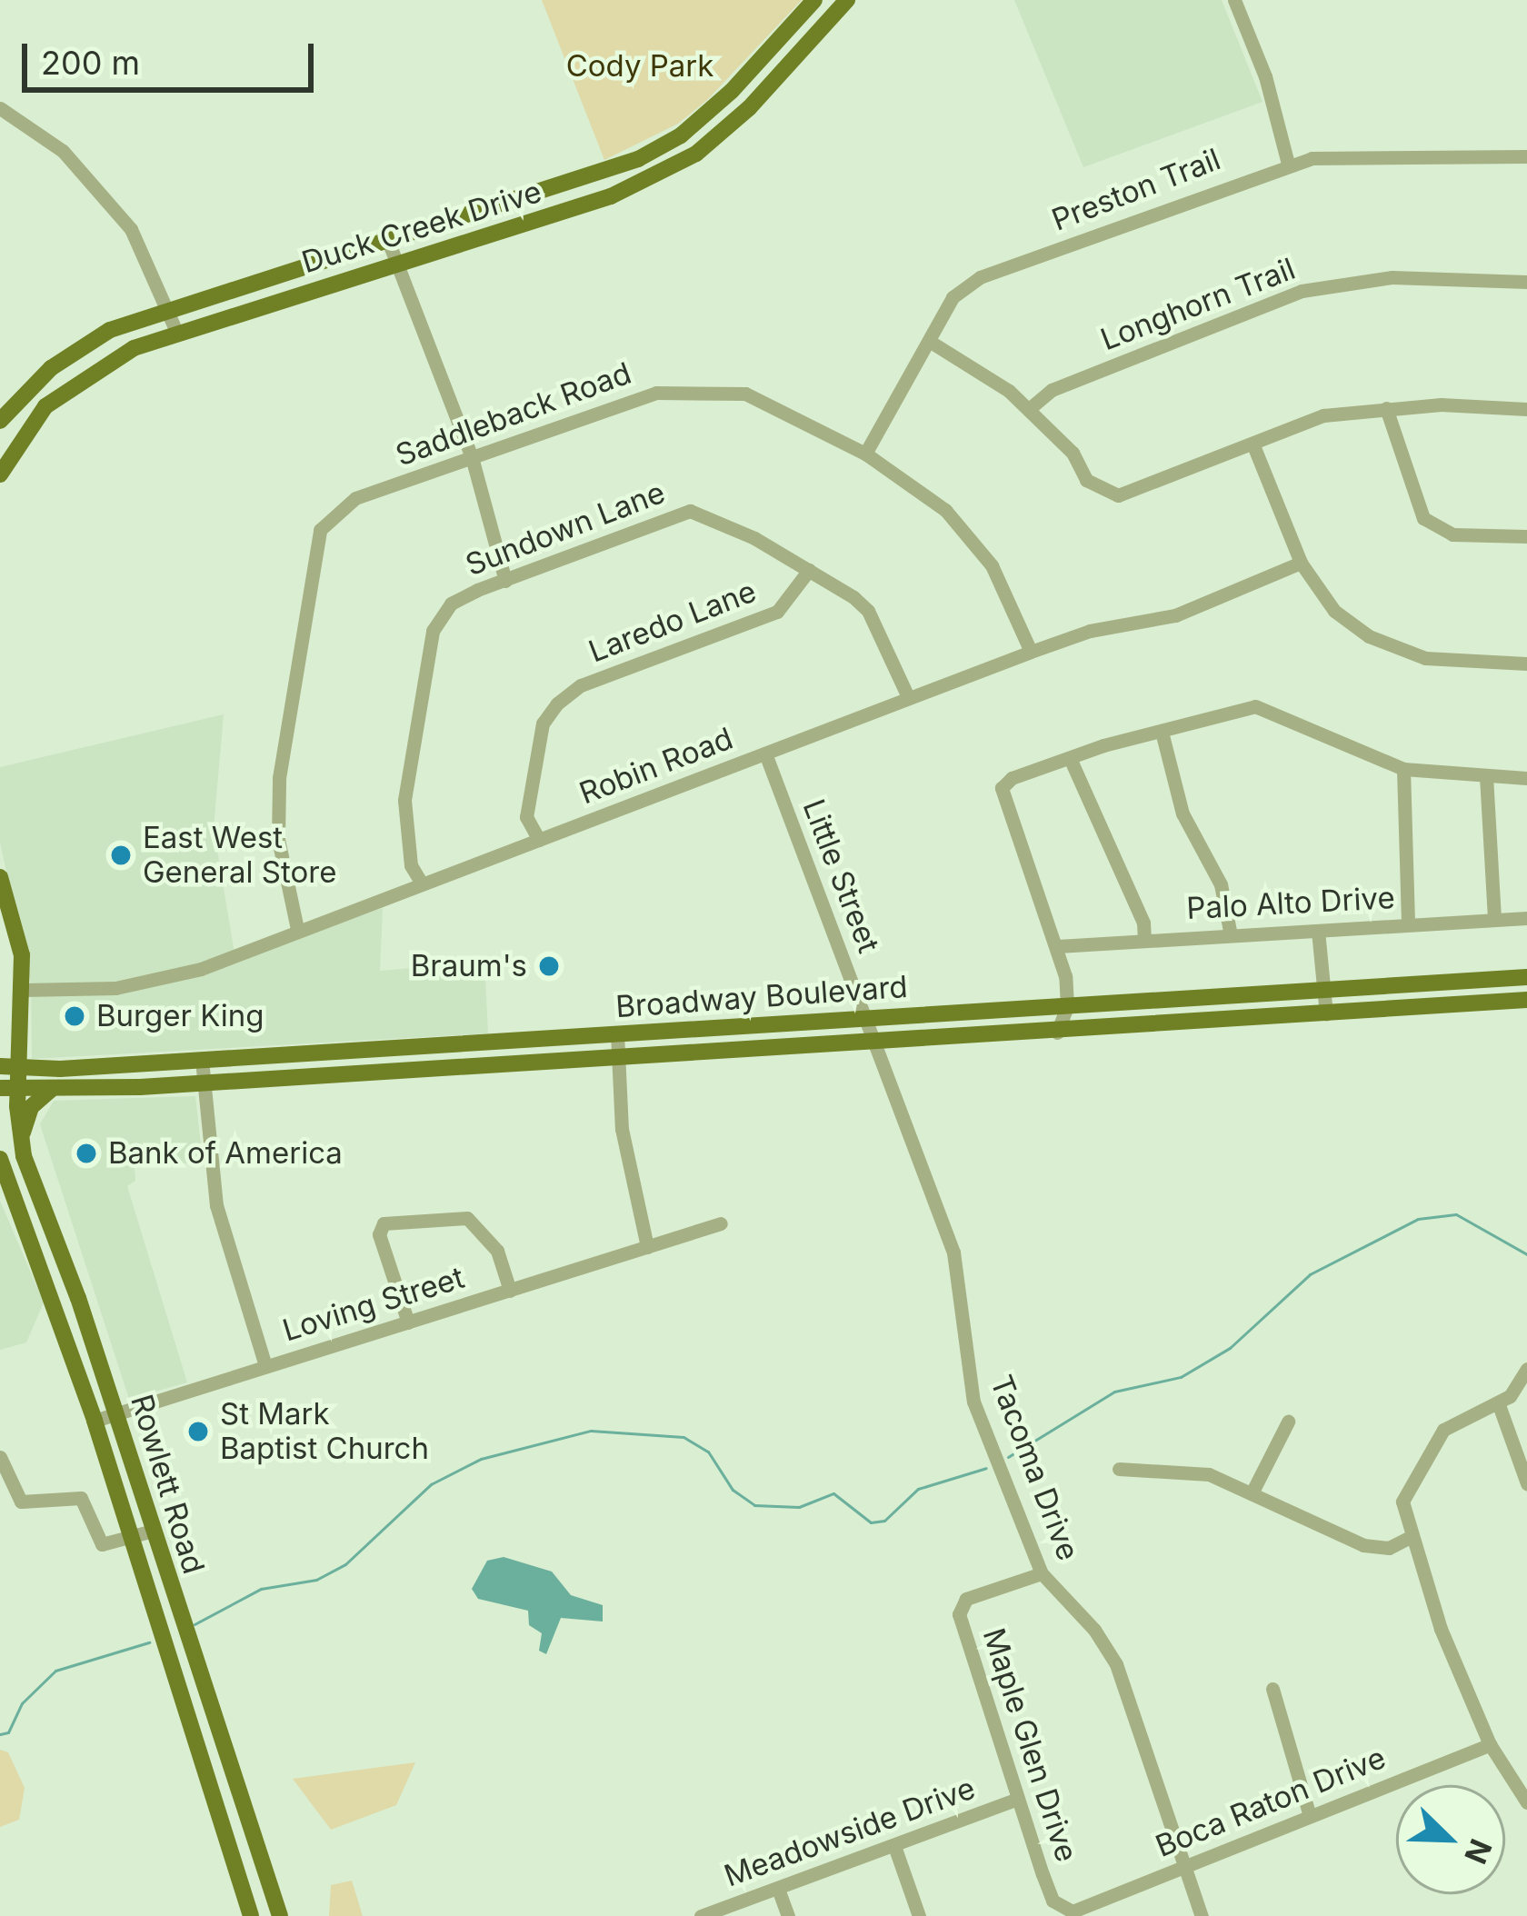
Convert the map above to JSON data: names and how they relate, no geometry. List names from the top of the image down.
{
  "streets": {
    "main road": ["Duck Creek Drive", "Broadway Boulevard", "Rowlett Road"],
    "street": [
      "Preston Trail",
      "Longhorn Trail",
      "Saddleback Road",
      "Sundown Lane",
      "Laredo Lane",
      "Robin Road",
      "Little Street",
      "Palo Alto Drive",
      "Loving Street",
      "Tacoma Drive",
      "Maple Glen Drive",
      "Boca Raton Drive",
      "Meadowside Drive"
    ]
  },
  "crossings": [
    ["Preston Trail", "Saddleback Road"],
    ["Saddleback Road", "Robin Road"],
    ["Sundown Lane", "Laredo Lane"],
    ["Sundown Lane", "Robin Road"],
    ["Laredo Lane", "Robin Road"],
    ["Robin Road", "Little Street"],
    ["Little Street", "Broadway Boulevard"],
    ["Little Street", "Tacoma Drive"],
    ["Broadway Boulevard", "Tacoma Drive"],
    ["Broadway Boulevard", "Rowlett Road"],
    ["Loving Street", "Rowlett Road"],
    ["Tacoma Drive", "Maple Glen Drive"],
    ["Tacoma Drive", "Boca Raton Drive"],
    ["Maple Glen Drive", "Boca Raton Drive"],
    ["Maple Glen Drive", "Meadowside Drive"]
  ],
  "parks": ["Cody Park"],
  "places": [
    "East West General Store",
    "Braum's",
    "Burger King",
    "Bank of America",
    "St Mark Baptist Church"
  ],
  "scale_bar": "200 m",
  "north": "bottom right"
}
